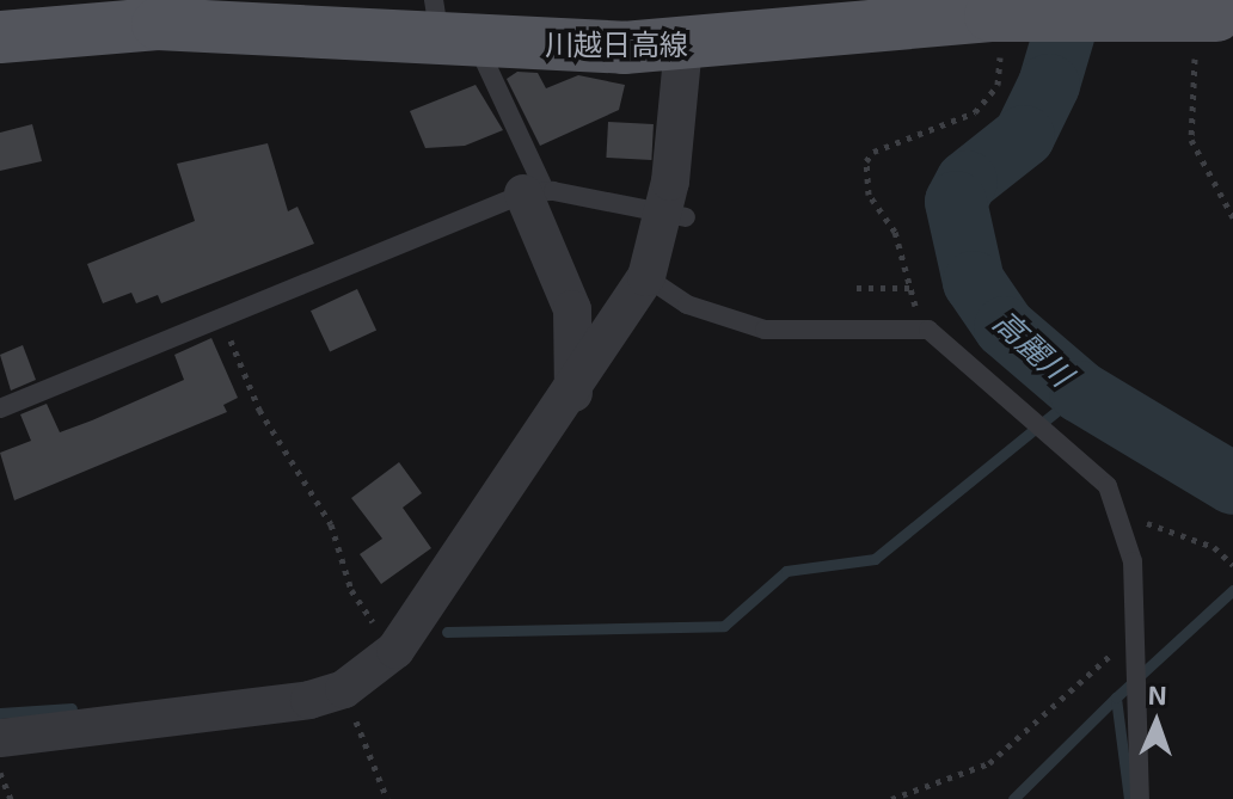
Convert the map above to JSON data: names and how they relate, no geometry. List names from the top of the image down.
{
  "streets": {
    "main road": ["川越日高線"]
  },
  "water": ["高麗川"],
  "north": "top"
}
